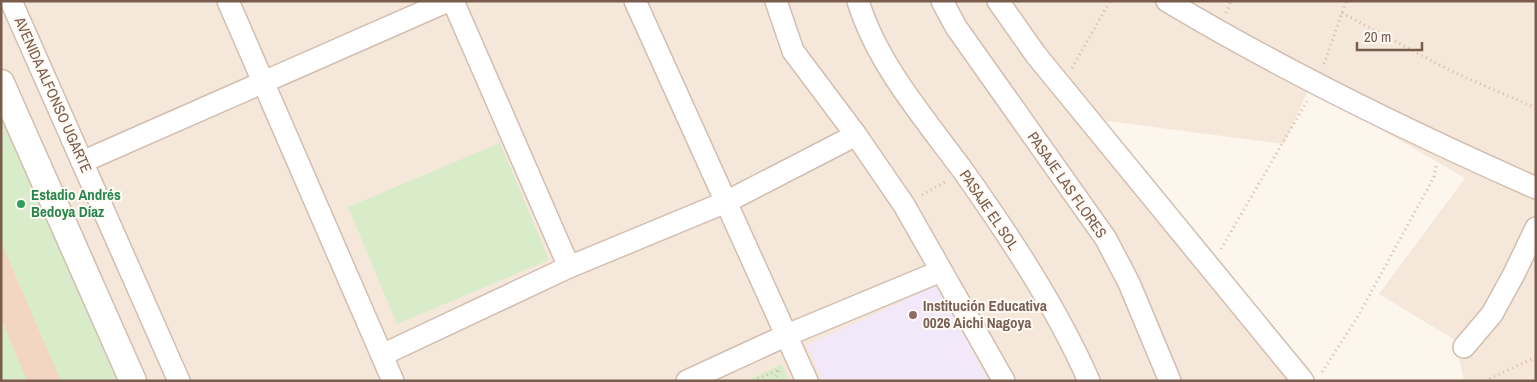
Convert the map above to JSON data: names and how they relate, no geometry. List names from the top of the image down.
{
  "streets": {
    "street": ["AVENIDA ALFONSO UGARTE", "PASAJE LAS FLORES", "PASAJE EL SOL"]
  },
  "places": ["Estadio Andrés Bedoya Díaz", "Institución Educativa 0026 Aichi Nagoya"],
  "scale_bar": "20 m"
}
